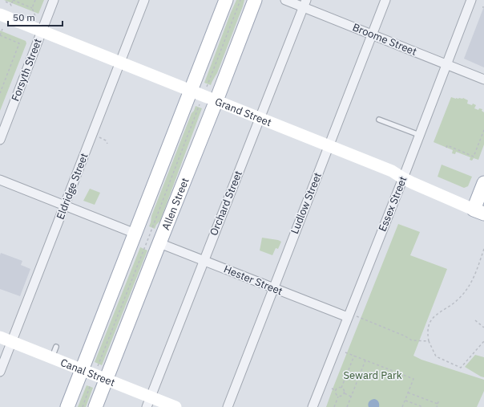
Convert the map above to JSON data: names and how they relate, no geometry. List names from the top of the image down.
{
  "streets": {
    "main road": ["Grand Street", "Allen Street", "Canal Street"],
    "street": [
      "Broome Street",
      "Forsyth Street",
      "Eldridge Street",
      "Orchard Street",
      "Ludlow Street",
      "Essex Street",
      "Hester Street"
    ]
  },
  "crossings": [
    ["Broome Street", "Orchard Street"],
    ["Broome Street", "Ludlow Street"],
    ["Broome Street", "Essex Street"],
    ["Forsyth Street", "Grand Street"],
    ["Grand Street", "Eldridge Street"],
    ["Grand Street", "Allen Street"],
    ["Grand Street", "Orchard Street"],
    ["Grand Street", "Ludlow Street"],
    ["Grand Street", "Essex Street"],
    ["Eldridge Street", "Canal Street"],
    ["Allen Street", "Hester Street"],
    ["Allen Street", "Canal Street"],
    ["Orchard Street", "Hester Street"],
    ["Orchard Street", "Canal Street"],
    ["Ludlow Street", "Hester Street"],
    ["Essex Street", "Hester Street"]
  ],
  "parks": ["Seward Park"],
  "scale_bar": "50 m"
}
